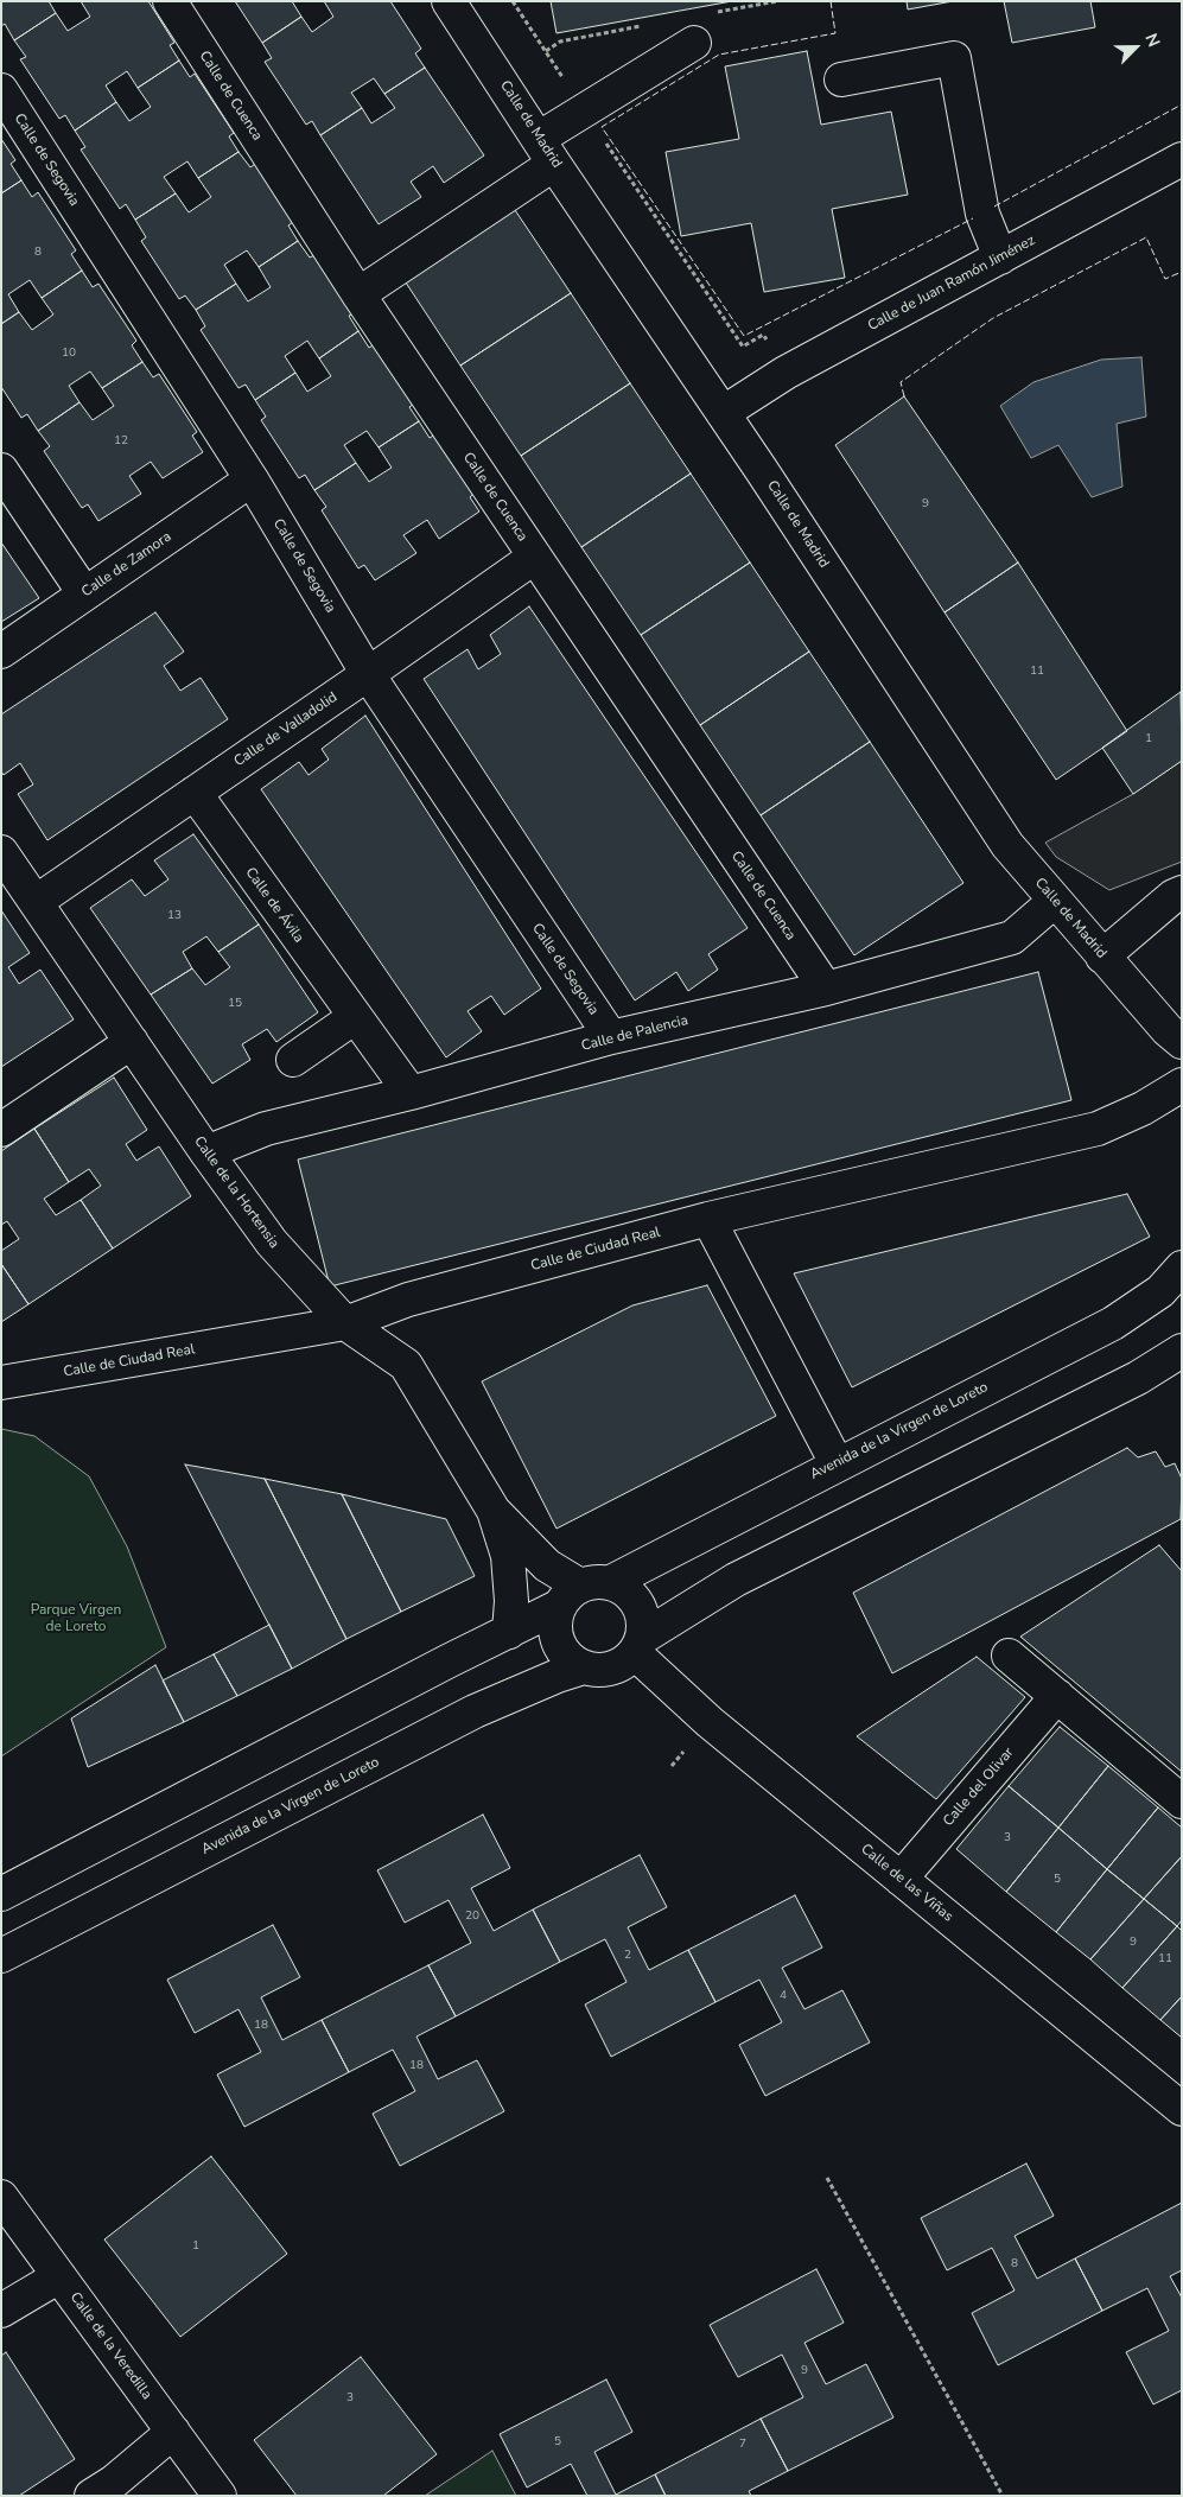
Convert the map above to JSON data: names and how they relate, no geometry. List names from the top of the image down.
{
  "streets": {
    "street": [
      "Calle de Cuenca",
      "Calle de Madrid",
      "Calle de Segovia",
      "Calle de Juan Ramón Jiménez",
      "Calle de Zamora",
      "Calle de Valladolid",
      "Calle de Ávila",
      "Calle de Palencia",
      "Calle de la Hortensia",
      "Calle de Ciudad Real",
      "Avenida de la Virgen de Loreto",
      "Calle del Olivar",
      "Calle de las Viñas",
      "Calle de la Veredilla"
    ]
  },
  "crossings": [
    ["Calle de Cuenca", "Calle de Valladolid"],
    ["Calle de Cuenca", "Calle de Palencia"],
    ["Calle de Madrid", "Calle de Juan Ramón Jiménez"],
    ["Calle de Madrid", "Calle de Palencia"],
    ["Calle de Segovia", "Calle de Zamora"],
    ["Calle de Segovia", "Calle de Valladolid"],
    ["Calle de Segovia", "Calle de Palencia"],
    ["Calle de Valladolid", "Calle de Ávila"],
    ["Calle de Valladolid", "Calle de la Hortensia"],
    ["Calle de Ávila", "Calle de Palencia"],
    ["Calle de Palencia", "Calle de la Hortensia"],
    ["Calle de la Hortensia", "Calle de Ciudad Real"],
    ["Calle de la Hortensia", "Avenida de la Virgen de Loreto"],
    ["Calle de la Hortensia", "Calle de las Viñas"],
    ["Avenida de la Virgen de Loreto", "Calle de las Viñas"],
    ["Calle del Olivar", "Calle de las Viñas"]
  ],
  "parks": ["Parque Virgen de Loreto"],
  "house_numbers": [
    "8",
    "10",
    "12",
    "9",
    "11",
    "1",
    "13",
    "15",
    "3",
    "5",
    "20",
    "9",
    "2",
    "11",
    "4",
    "18",
    "18",
    "1",
    "8",
    "9",
    "3",
    "5",
    "7"
  ],
  "north": "top right"
}
